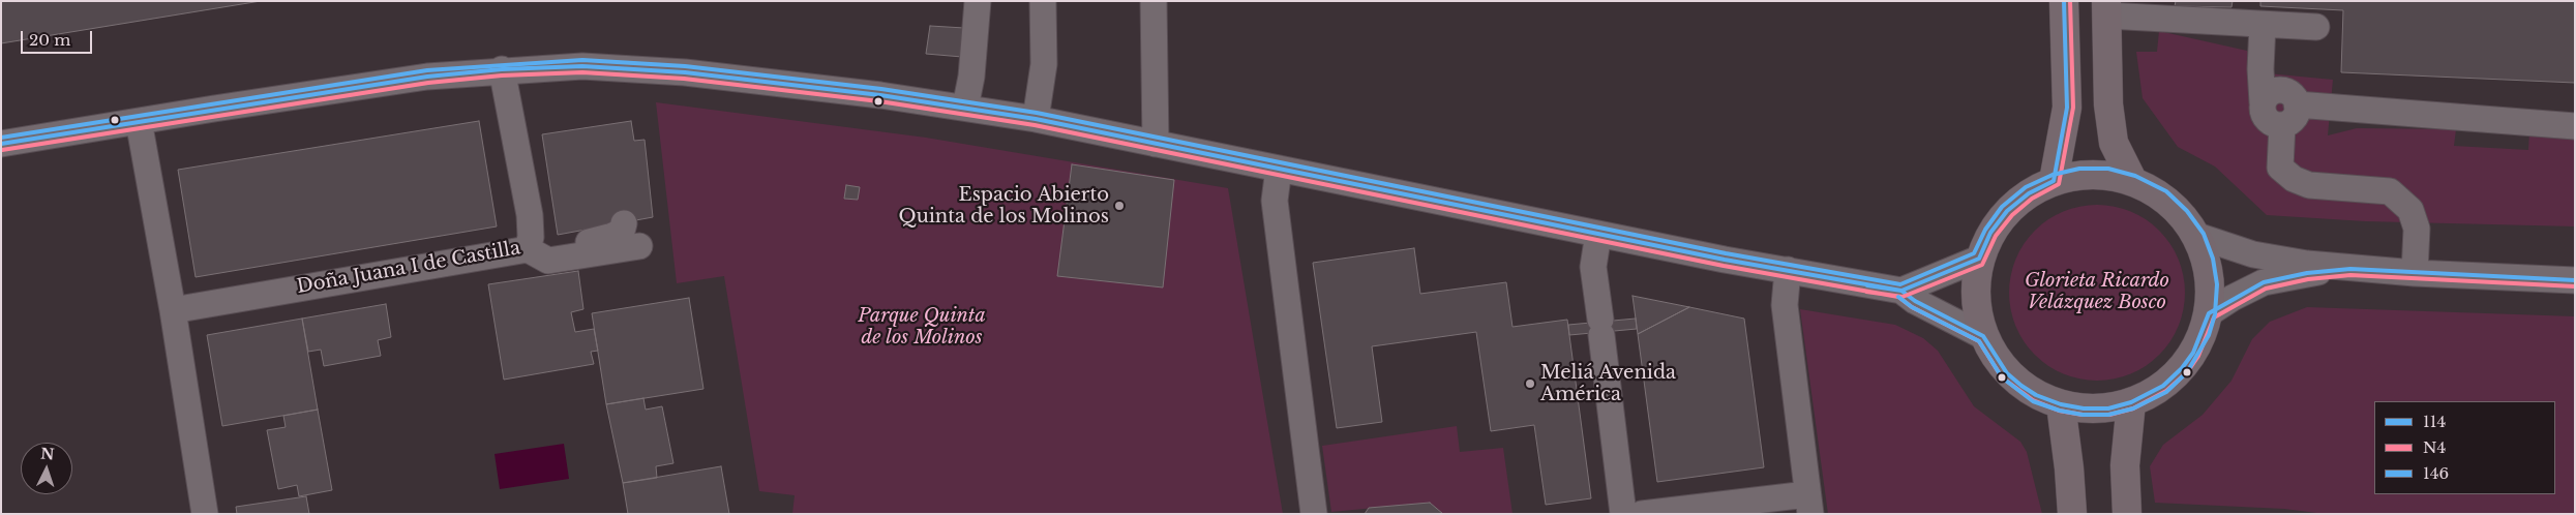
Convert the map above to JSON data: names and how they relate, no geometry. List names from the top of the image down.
{
  "streets": {
    "street": ["Doña Juana I de Castilla"]
  },
  "parks": ["Glorieta Ricardo Velázquez Bosco", "Parque Quinta de los Molinos"],
  "places": ["Espacio Abierto Quinta de los Molinos", "Meliá Avenida América"],
  "lines": ["transit line 114", "transit line N4", "transit line 146"],
  "legend": ["114", "N4", "146"],
  "scale_bar": "20 m",
  "north": "top"
}
